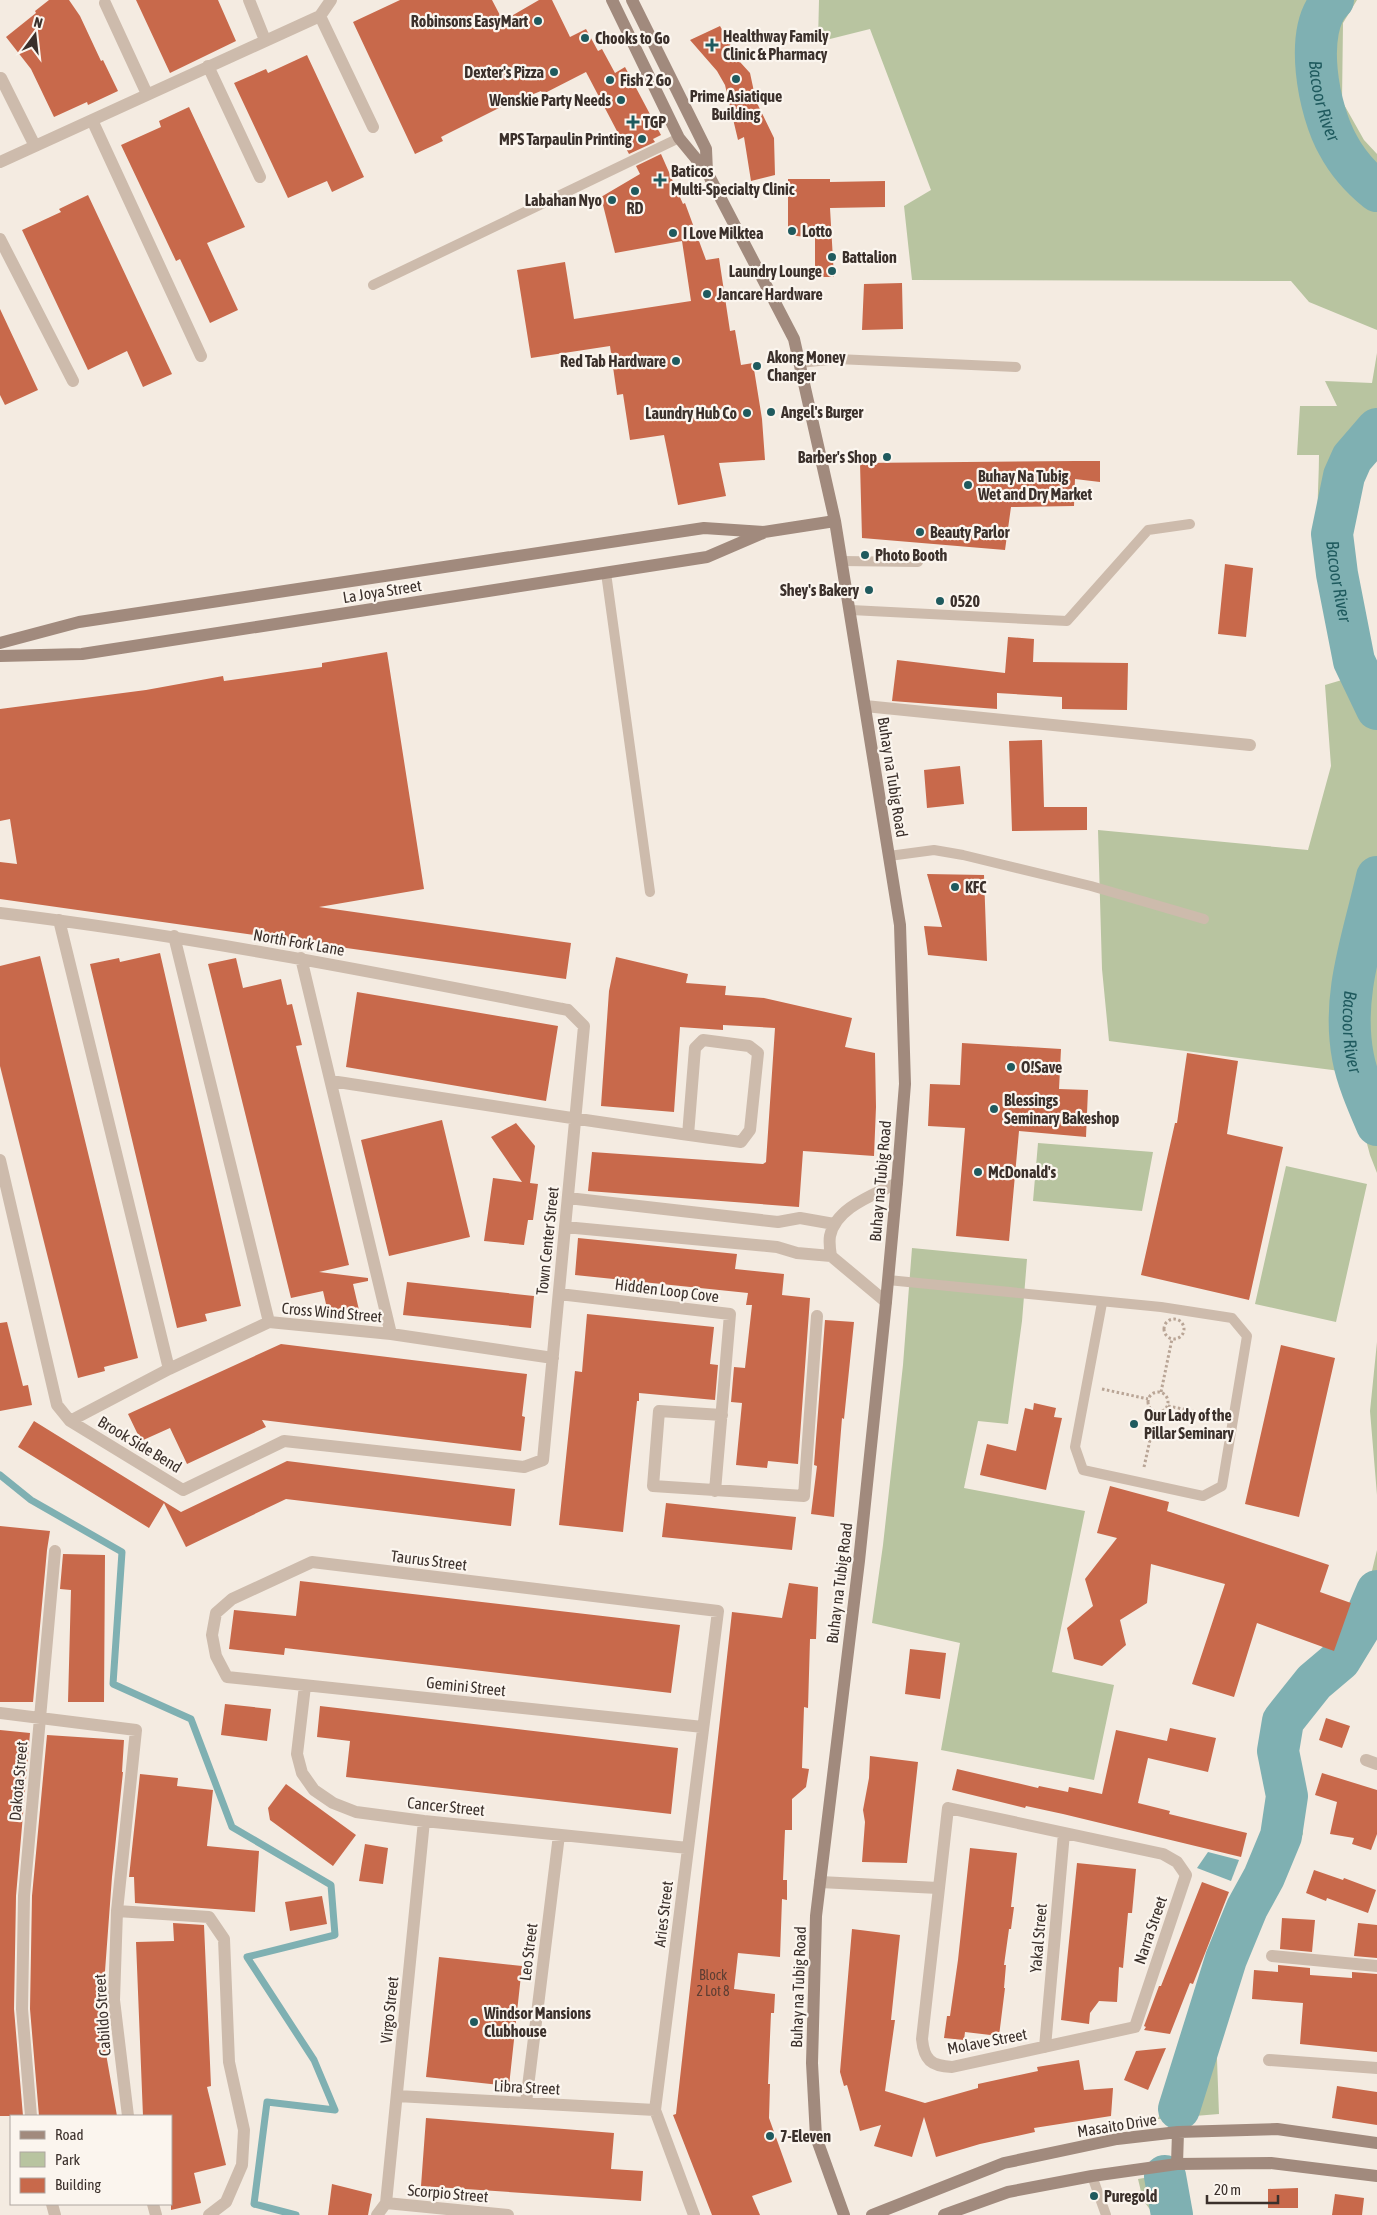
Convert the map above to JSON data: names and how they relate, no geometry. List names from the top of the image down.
{
  "streets": {
    "street": [
      "La Joya Street",
      "Buhay na Tubig Road",
      "North Fork Lane",
      "Town Center Street",
      "Hidden Loop Cove",
      "Cross Wind Street",
      "Brook Side Bend",
      "Taurus Street",
      "Gemini Street",
      "Dakota Street",
      "Cancer Street",
      "Aries Street",
      "Narra Street",
      "Yakal Street",
      "Leo Street",
      "Virgo Street",
      "Cabildo Street",
      "Molave Street",
      "Libra Street",
      "Masaito Drive",
      "Scorpio Street"
    ]
  },
  "crossings": [
    ["La Joya Street", "Buhay na Tubig Road"],
    ["North Fork Lane", "Town Center Street"],
    ["Town Center Street", "Hidden Loop Cove"],
    ["Town Center Street", "Cross Wind Street"],
    ["Town Center Street", "Brook Side Bend"],
    ["Cross Wind Street", "Brook Side Bend"],
    ["Taurus Street", "Gemini Street"],
    ["Taurus Street", "Aries Street"],
    ["Gemini Street", "Cancer Street"],
    ["Gemini Street", "Aries Street"],
    ["Dakota Street", "Cabildo Street"],
    ["Cancer Street", "Aries Street"],
    ["Cancer Street", "Leo Street"],
    ["Cancer Street", "Virgo Street"],
    ["Aries Street", "Libra Street"],
    ["Narra Street", "Molave Street"],
    ["Yakal Street", "Molave Street"],
    ["Leo Street", "Libra Street"],
    ["Virgo Street", "Libra Street"],
    ["Virgo Street", "Scorpio Street"]
  ],
  "water": ["Bacoor River"],
  "places": {
    "other": [
      "Robinsons EasyMart",
      "Chooks to Go",
      "Dexter's Pizza",
      "Prime Asiatique Building",
      "Fish 2 Go",
      "Wenskie Party Needs",
      "MPS Tarpaulin Printing",
      "RD",
      "Labahan Nyo",
      "Lotto",
      "I Love Milktea",
      "Battalion",
      "Laundry Lounge",
      "Jancare Hardware",
      "Red Tab Hardware",
      "Akong Money Changer",
      "Angel's Burger",
      "Laundry Hub Co",
      "Barber's Shop",
      "Buhay Na Tubig Wet and Dry Market",
      "Beauty Parlor",
      "Photo Booth",
      "Shey's Bakery",
      "0520",
      "KFC",
      "O!Save",
      "Blessings Seminary Bakeshop",
      "McDonald's",
      "Our Lady of the Pillar Seminary",
      "Windsor Mansions Clubhouse",
      "7-Eleven",
      "Puregold"
    ],
    "health": ["Healthway Family Clinic & Pharmacy", "TGP", "Baticos Multi-Specialty Clinic"]
  },
  "house_numbers": ["Block 2 Lot 8"],
  "legend": ["Road", "Park", "Building"],
  "scale_bar": "20 m",
  "north": "top"
}
